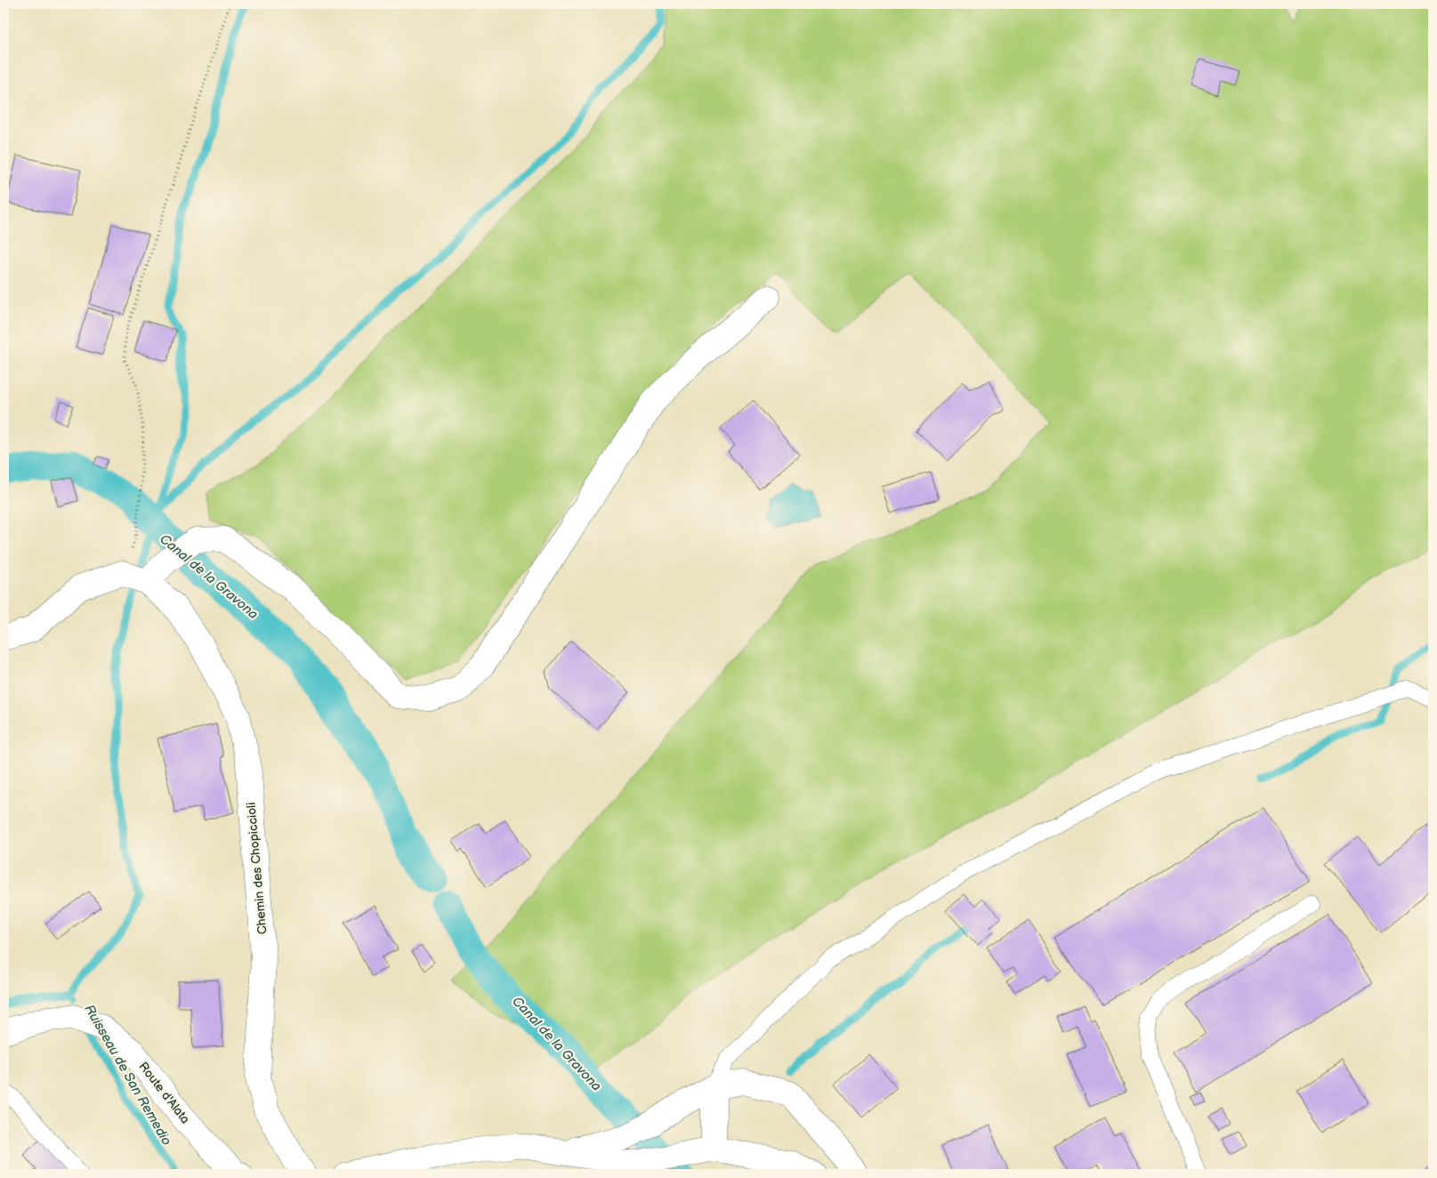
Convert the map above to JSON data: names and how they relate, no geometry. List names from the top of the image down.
{
  "streets": {
    "street": ["Chemin des Chopiccioli", "Route d'Alata"]
  },
  "water": ["Canal de la Gravona", "Ruisseau de San Remedio"]
}
